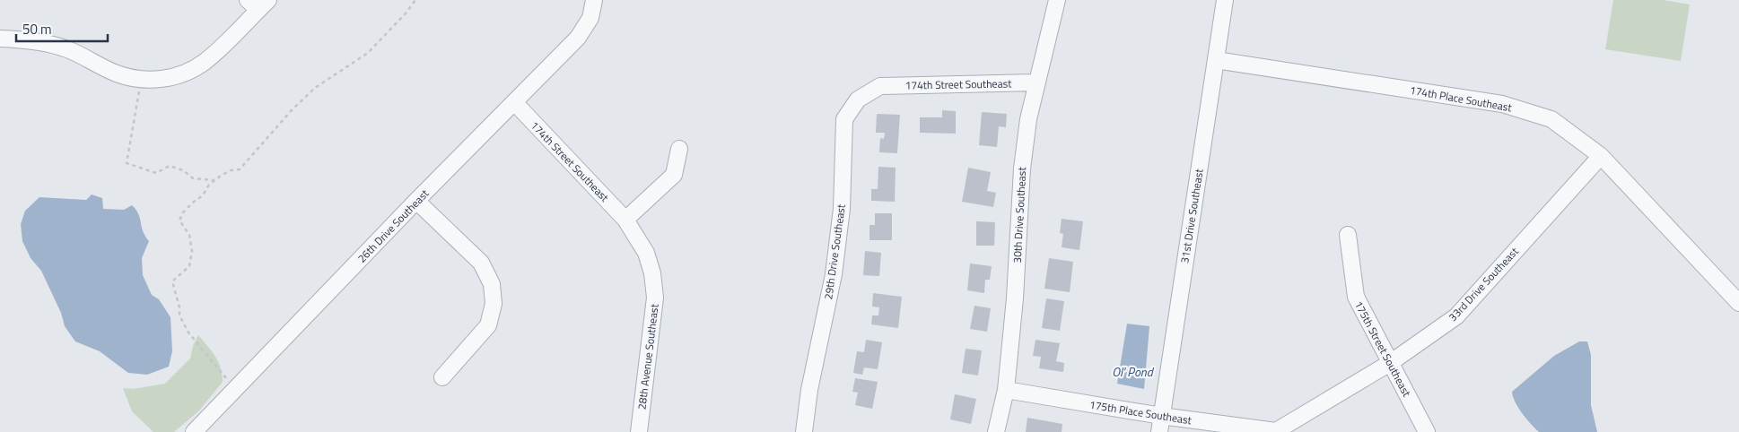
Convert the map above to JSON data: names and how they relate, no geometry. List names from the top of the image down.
{
  "streets": {
    "street": [
      "174th Street Southeast",
      "174th Place Southeast",
      "30th Drive Southeast",
      "31st Drive Southeast",
      "26th Drive Southeast",
      "29th Drive Southeast",
      "33rd Drive Southeast",
      "175th Street Southeast",
      "28th Avenue Southeast",
      "175th Place Southeast"
    ]
  },
  "crossings": [
    ["174th Street Southeast", "30th Drive Southeast"],
    ["174th Street Southeast", "26th Drive Southeast"],
    ["174th Street Southeast", "29th Drive Southeast"],
    ["174th Street Southeast", "28th Avenue Southeast"],
    ["174th Place Southeast", "31st Drive Southeast"],
    ["174th Place Southeast", "33rd Drive Southeast"],
    ["30th Drive Southeast", "175th Place Southeast"],
    ["31st Drive Southeast", "175th Place Southeast"],
    ["33rd Drive Southeast", "175th Street Southeast"],
    ["33rd Drive Southeast", "175th Place Southeast"]
  ],
  "water": ["Ol' Pond"],
  "scale_bar": "50 m"
}
